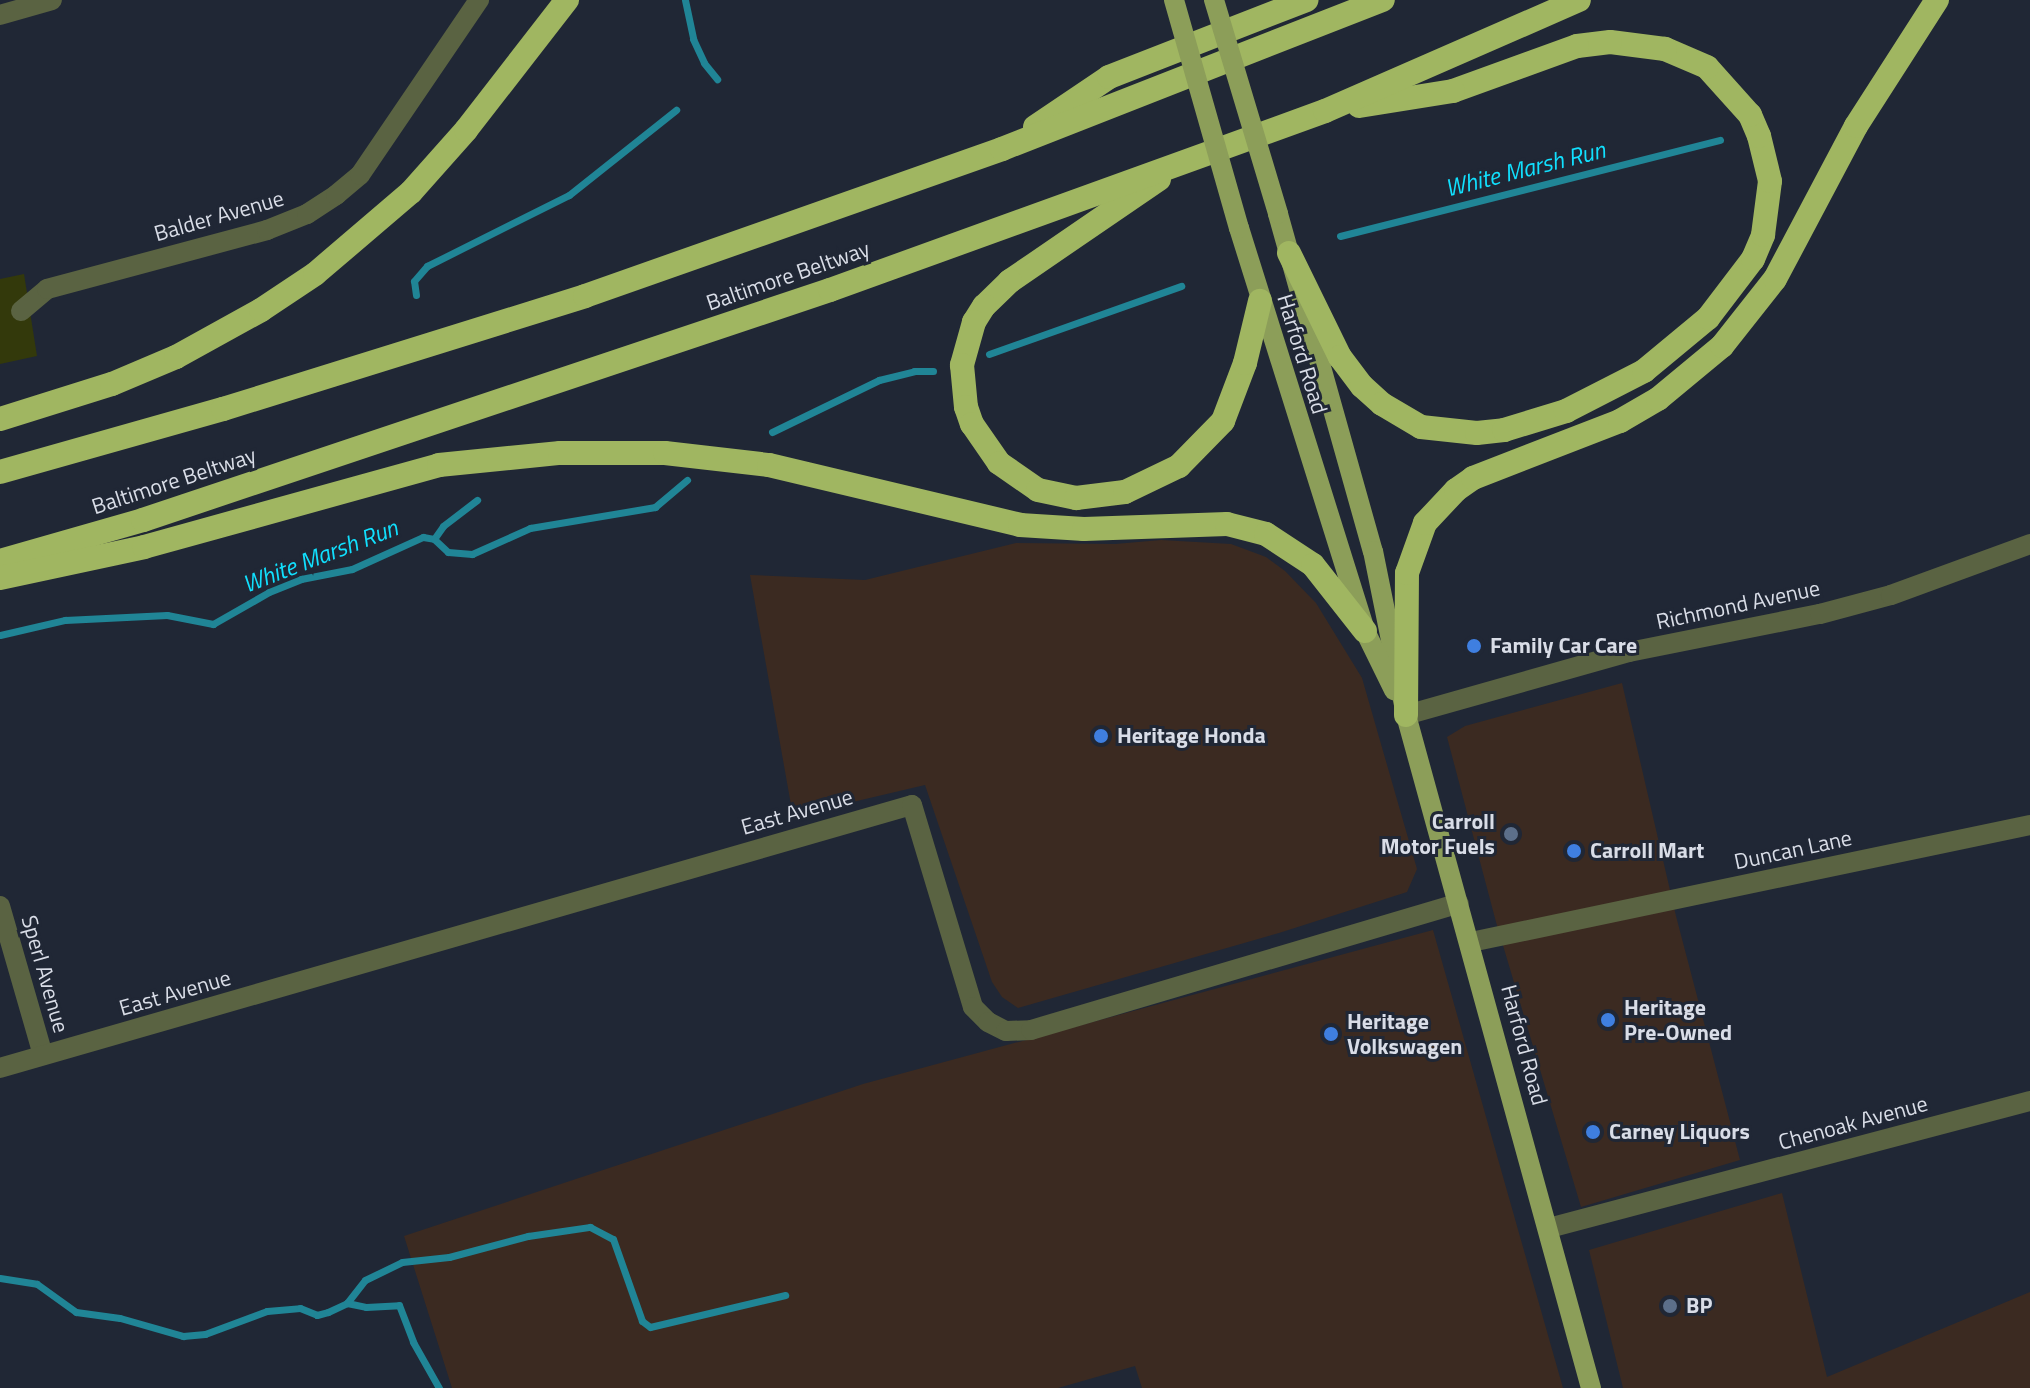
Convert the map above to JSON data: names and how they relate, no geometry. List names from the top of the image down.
{
  "streets": {
    "highway": ["Baltimore Beltway"],
    "main road": ["Harford Road"],
    "street": [
      "Balder Avenue",
      "Richmond Avenue",
      "East Avenue",
      "Duncan Lane",
      "Sperl Avenue",
      "Chenoak Avenue"
    ]
  },
  "crossings": [
    ["Harford Road", "Richmond Avenue"],
    ["Harford Road", "East Avenue"],
    ["Harford Road", "Duncan Lane"],
    ["Harford Road", "Chenoak Avenue"],
    ["East Avenue", "Sperl Avenue"]
  ],
  "water": ["White Marsh Run"],
  "places": [
    "Family Car Care",
    "Heritage Honda",
    "Carroll Motor Fuels",
    "Carroll Mart",
    "Heritage Pre-Owned",
    "Heritage Volkswagen",
    "Carney Liquors",
    "BP"
  ]
}
